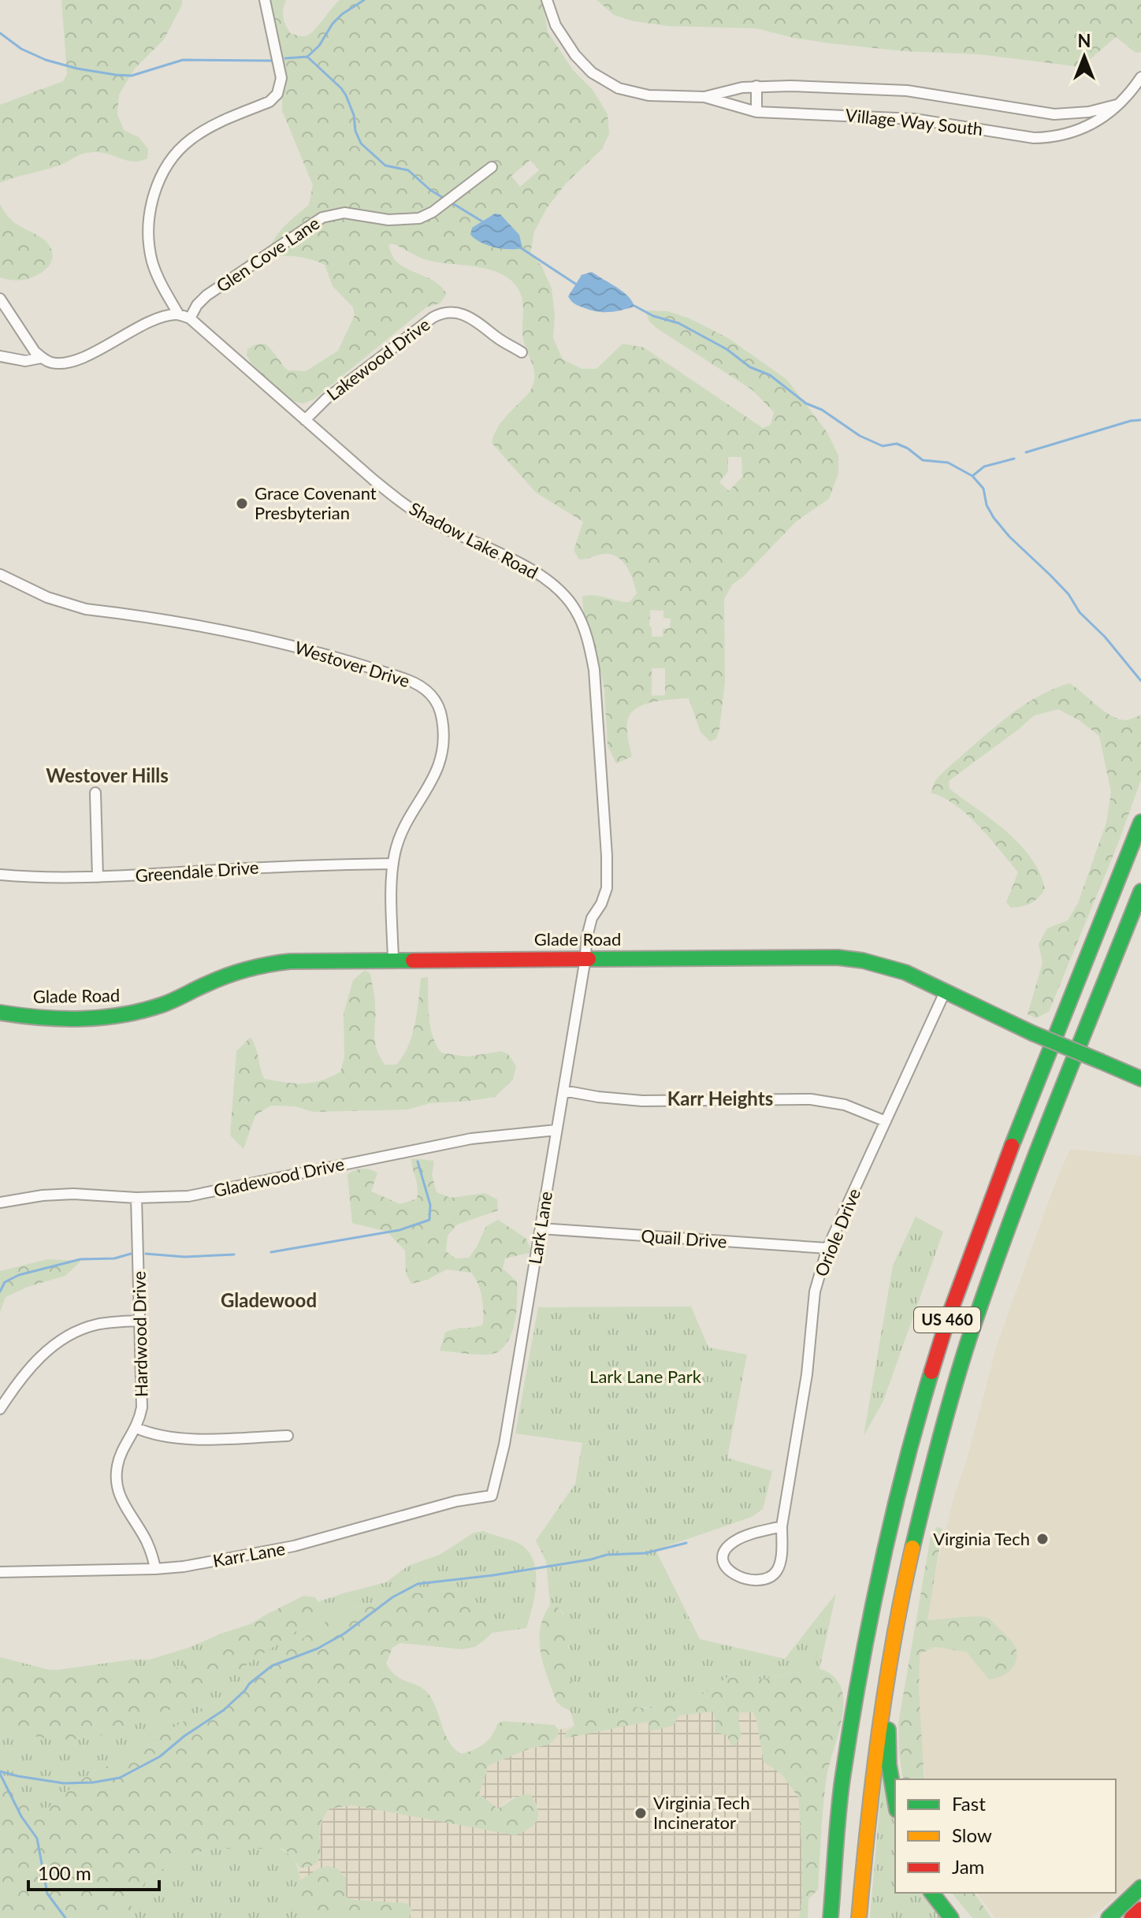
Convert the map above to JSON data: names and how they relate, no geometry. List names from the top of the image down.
{
  "streets": {
    "main road": ["Glade Road", "US 460"],
    "street": [
      "Village Way South",
      "Glen Cove Lane",
      "Lakewood Drive",
      "Shadow Lake Road",
      "Westover Drive",
      "Greendale Drive",
      "Gladewood Drive",
      "Lark Lane",
      "Oriole Drive",
      "Quail Drive",
      "Hardwood Drive",
      "Karr Lane"
    ]
  },
  "crossings": [
    ["Glen Cove Lane", "Shadow Lake Road"],
    ["Lakewood Drive", "Shadow Lake Road"],
    ["Shadow Lake Road", "Glade Road"],
    ["Shadow Lake Road", "Lark Lane"],
    ["Westover Drive", "Greendale Drive"],
    ["Westover Drive", "Glade Road"],
    ["Glade Road", "Lark Lane"],
    ["Glade Road", "Oriole Drive"],
    ["Gladewood Drive", "Lark Lane"],
    ["Gladewood Drive", "Hardwood Drive"],
    ["Lark Lane", "Quail Drive"],
    ["Lark Lane", "Karr Lane"],
    ["Oriole Drive", "Quail Drive"],
    ["Hardwood Drive", "Karr Lane"]
  ],
  "districts": ["Westover Hills", "Karr Heights", "Gladewood"],
  "parks": ["Lark Lane Park"],
  "places": ["Grace Covenant Presbyterian", "Virginia Tech", "Virginia Tech Incinerator"],
  "legend": ["Fast", "Slow", "Jam"],
  "scale_bar": "100 m",
  "north": "top"
}
